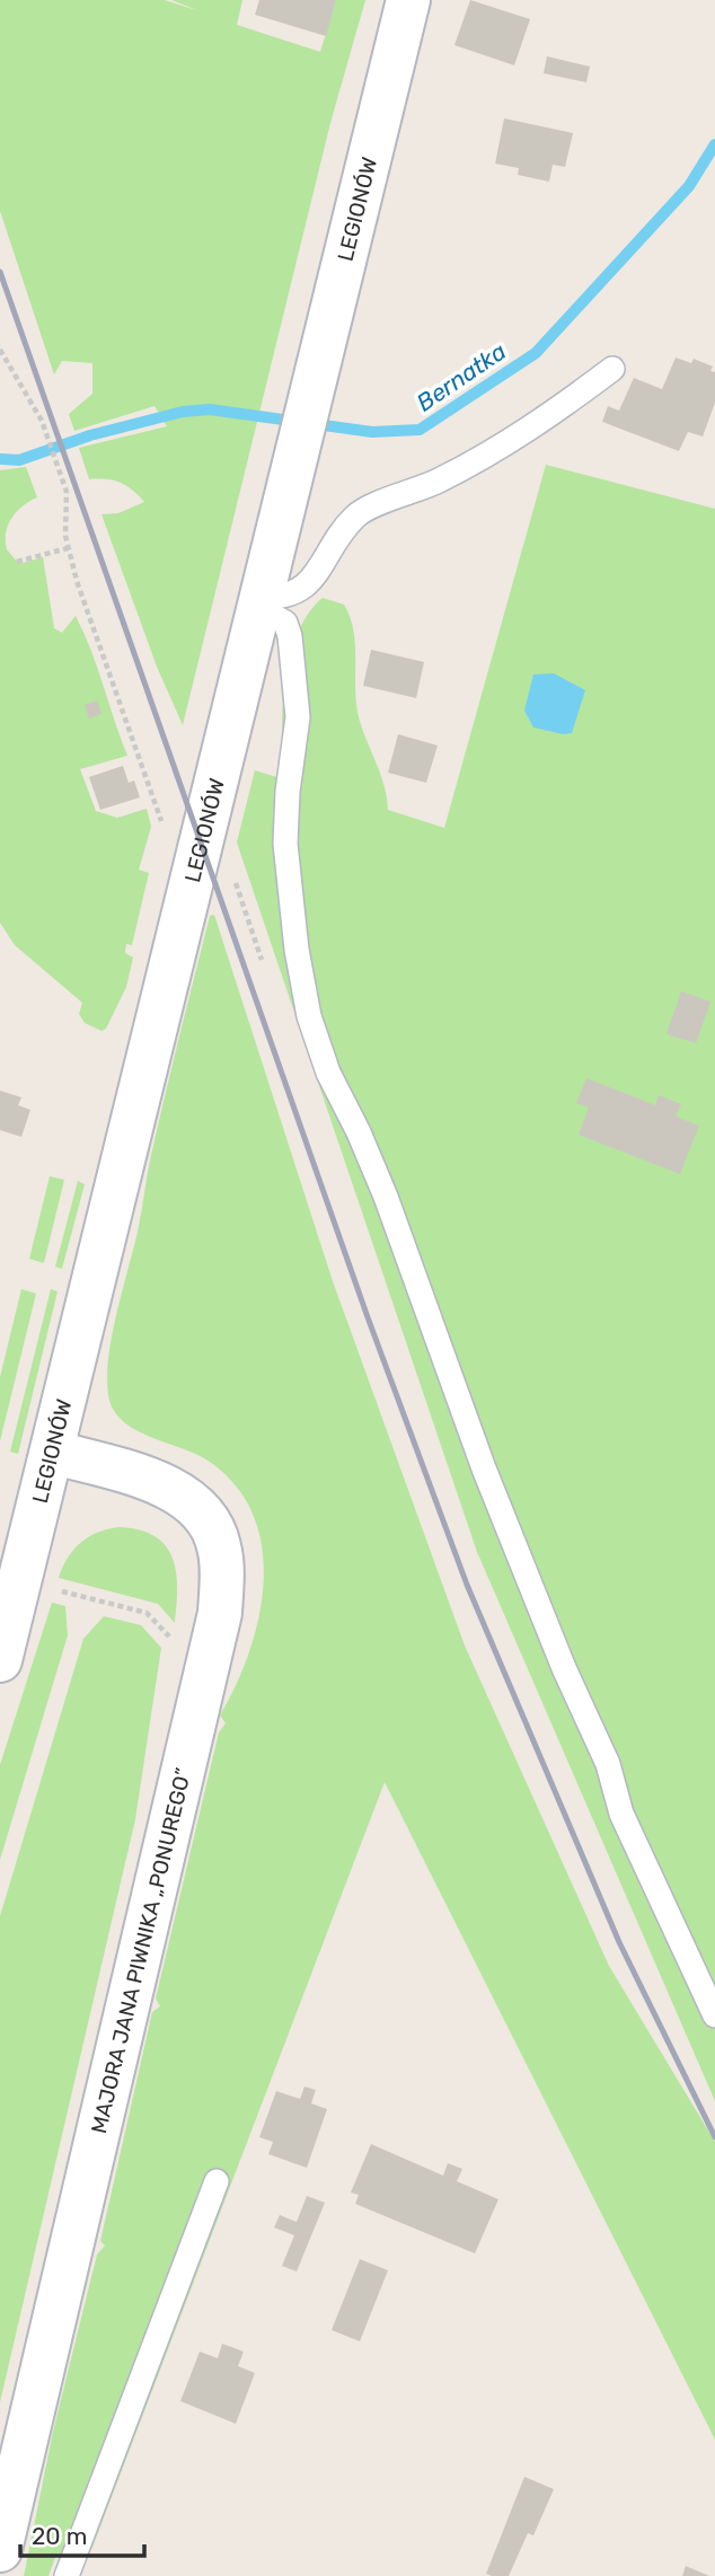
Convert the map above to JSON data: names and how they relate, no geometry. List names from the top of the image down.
{
  "streets": {
    "street": ["LEGIONÓW", "MAJORA JANA PIWNIKA „PONUREGO”"]
  },
  "crossings": [
    ["LEGIONÓW", "MAJORA JANA PIWNIKA „PONUREGO”"]
  ],
  "water": ["Bernatka"],
  "scale_bar": "20 m"
}
